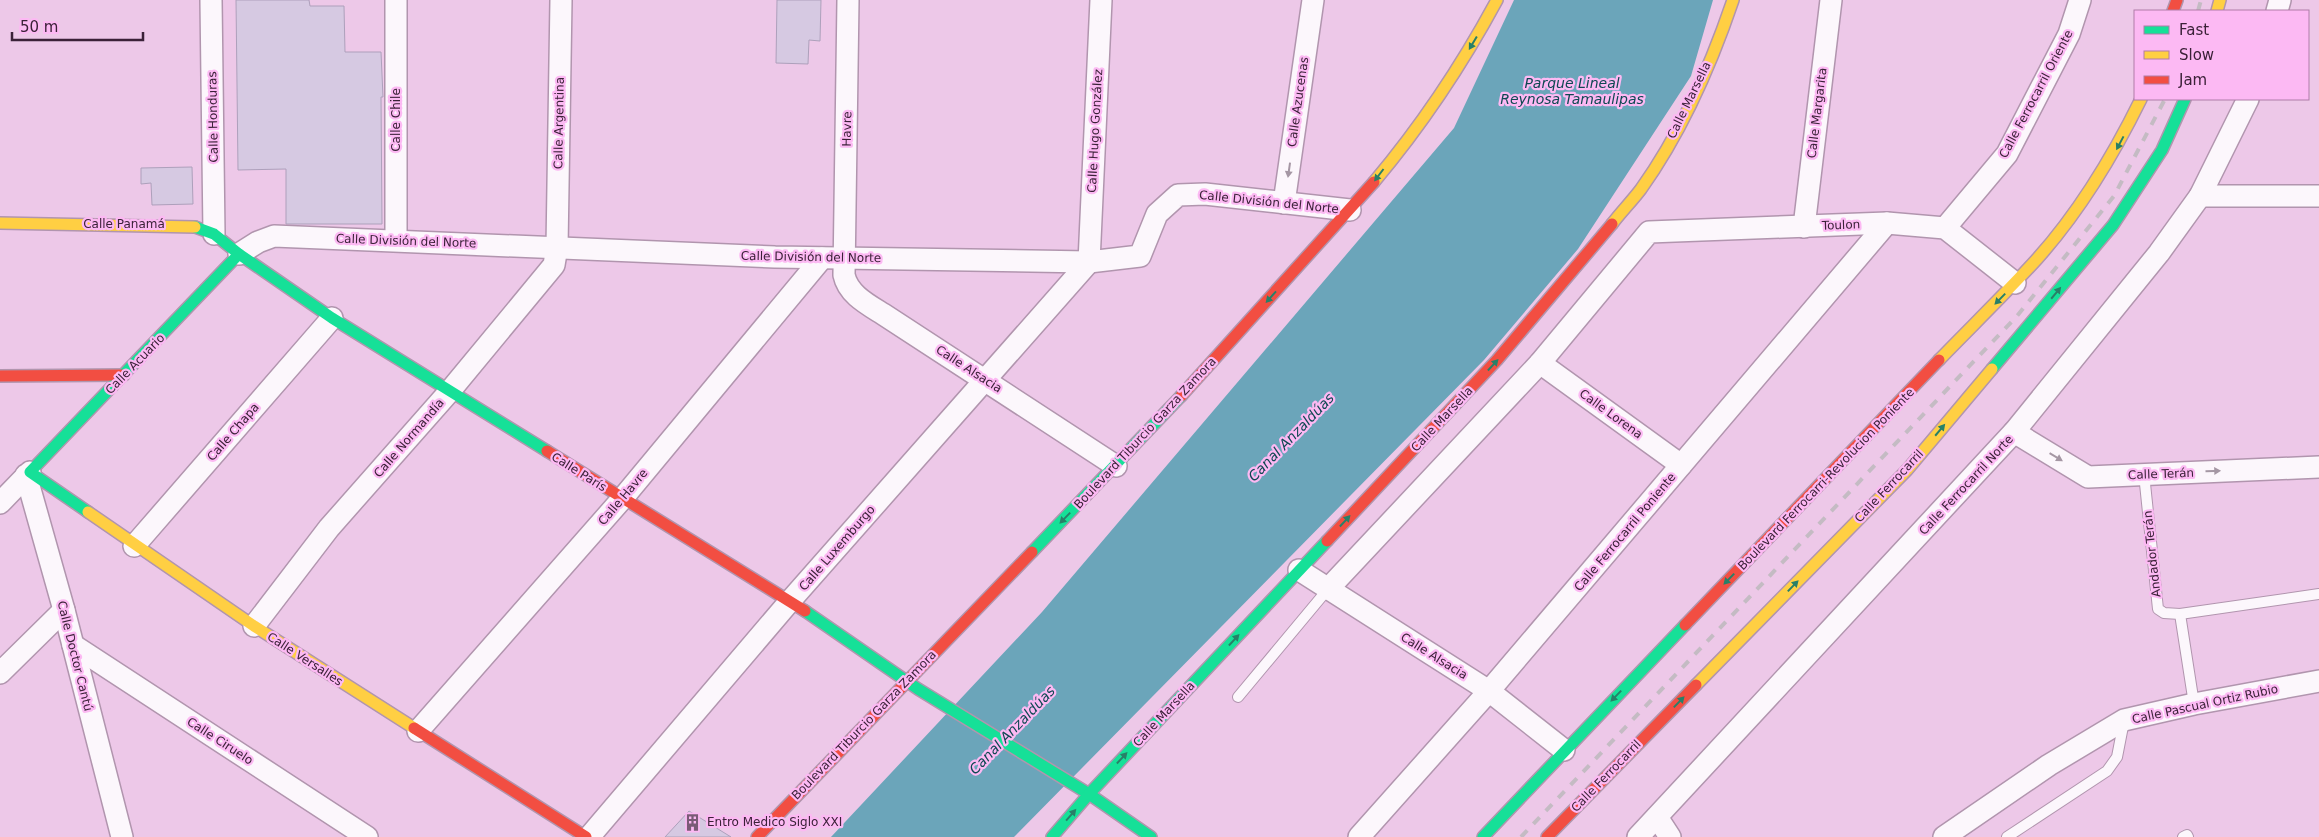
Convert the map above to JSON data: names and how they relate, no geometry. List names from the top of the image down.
{
  "streets": {
    "main road": [
      "Calle Marsella",
      "Calle Panamá",
      "Calle Acuario",
      "Boulevard Tiburcio Garza Zamora",
      "Calle París",
      "Boulevard Ferrocarri-Revolucion Poniente",
      "Calle Ferrocarril",
      "Calle Versalles"
    ],
    "street": [
      "Calle Ferrocarril Oriente",
      "Calle Azucenas",
      "Calle Margarita",
      "Calle Honduras",
      "Calle Chile",
      "Calle Argentina",
      "Havre",
      "Calle Hugo González",
      "Calle División del Norte",
      "Toulon",
      "Calle Alsacia",
      "Calle Lorena",
      "Calle Chapa",
      "Calle Normandía",
      "Calle Terán",
      "Calle Ferrocarril Norte",
      "Calle Havre",
      "Calle Ferrocarril Poniente",
      "Calle Luxemburgo",
      "Calle Doctor Cantú",
      "Calle Pascual Ortiz Rubio",
      "Calle Ciruelo"
    ],
    "lane": ["Andador Terán"]
  },
  "crossings": [
    ["Calle Ferrocarril Oriente", "Toulon"],
    ["Calle Marsella", "Calle Alsacia"],
    ["Calle Marsella", "Calle París"],
    ["Calle Azucenas", "Calle División del Norte"],
    ["Calle Margarita", "Toulon"],
    ["Calle Honduras", "Calle Panamá"],
    ["Calle Chile", "Calle División del Norte"],
    ["Calle Argentina", "Calle División del Norte"],
    ["Calle Argentina", "Calle Normandía"],
    ["Havre", "Calle División del Norte"],
    ["Havre", "Calle Alsacia"],
    ["Calle Hugo González", "Calle División del Norte"],
    ["Calle Hugo González", "Calle Luxemburgo"],
    ["Calle División del Norte", "Calle Panamá"],
    ["Calle División del Norte", "Calle Acuario"],
    ["Calle División del Norte", "Calle Alsacia"],
    ["Calle División del Norte", "Boulevard Tiburcio Garza Zamora"],
    ["Calle División del Norte", "Calle Normandía"],
    ["Calle División del Norte", "Calle París"],
    ["Calle División del Norte", "Calle Havre"],
    ["Calle División del Norte", "Calle Luxemburgo"],
    ["Calle Panamá", "Calle Acuario"],
    ["Calle Panamá", "Calle París"],
    ["Toulon", "Calle Lorena"],
    ["Toulon", "Calle Ferrocarril Poniente"],
    ["Calle Acuario", "Calle París"],
    ["Calle Acuario", "Calle Doctor Cantú"],
    ["Calle Acuario", "Calle Versalles"],
    ["Calle Alsacia", "Boulevard Tiburcio Garza Zamora"],
    ["Calle Alsacia", "Boulevard Ferrocarri-Revolucion Poniente"],
    ["Calle Alsacia", "Calle Ferrocarril Poniente"],
    ["Calle Alsacia", "Calle Luxemburgo"],
    ["Calle Lorena", "Calle Ferrocarril Poniente"],
    ["Calle Chapa", "Calle París"],
    ["Calle Chapa", "Calle Versalles"],
    ["Boulevard Tiburcio Garza Zamora", "Calle París"],
    ["Calle Normandía", "Calle París"],
    ["Calle Normandía", "Calle Versalles"],
    ["Calle París", "Calle Havre"],
    ["Calle París", "Calle Luxemburgo"],
    ["Calle Terán", "Calle Ferrocarril Norte"],
    ["Calle Terán", "Andador Terán"],
    ["Calle Havre", "Calle Versalles"],
    ["Calle Luxemburgo", "Calle Versalles"],
    ["Calle Doctor Cantú", "Calle Versalles"],
    ["Calle Doctor Cantú", "Calle Ciruelo"]
  ],
  "one_way": [
    "Calle Marsella",
    "Calle Azucenas",
    "Boulevard Tiburcio Garza Zamora",
    "Calle Terán",
    "Boulevard Ferrocarri-Revolucion Poniente",
    "Calle Ferrocarril"
  ],
  "water": ["Parque Lineal Reynosa Tamaulipas", "Canal Anzaldúas"],
  "places": {
    "building": ["Entro Medico Siglo XXI"]
  },
  "legend": ["Fast", "Slow", "Jam"],
  "scale_bar": "50 m"
}
